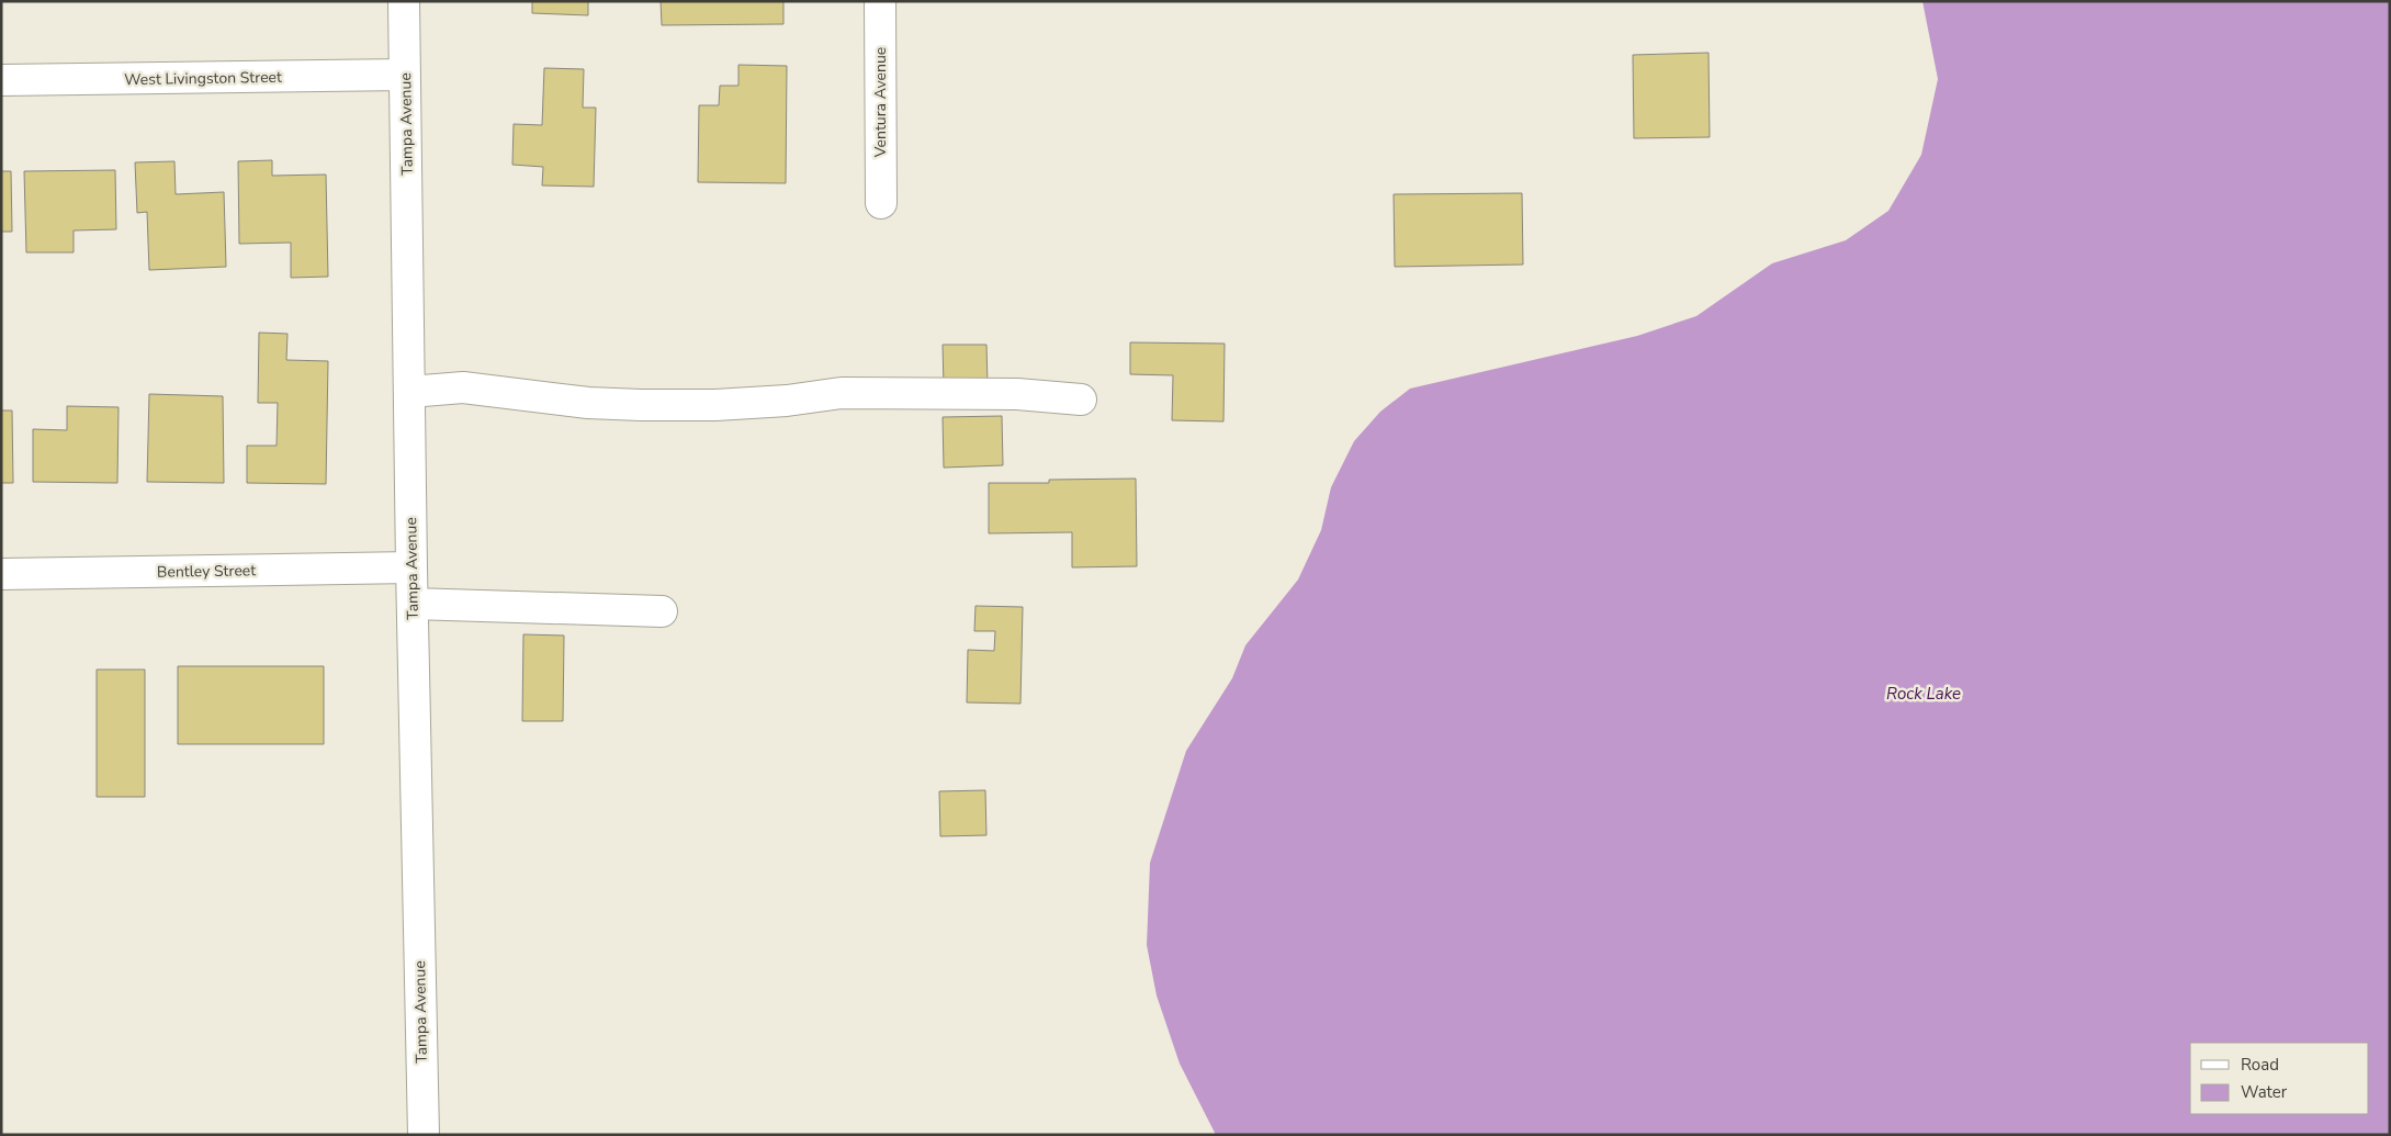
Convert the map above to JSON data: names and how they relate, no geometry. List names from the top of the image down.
{
  "streets": {
    "street": [
      "West Livingston Street",
      "Ventura Avenue",
      "Tampa Avenue",
      "Bentley Street"
    ]
  },
  "crossings": [
    ["West Livingston Street", "Tampa Avenue"],
    ["Tampa Avenue", "Bentley Street"]
  ],
  "water": ["Rock Lake"],
  "legend": ["Road", "Water"]
}
